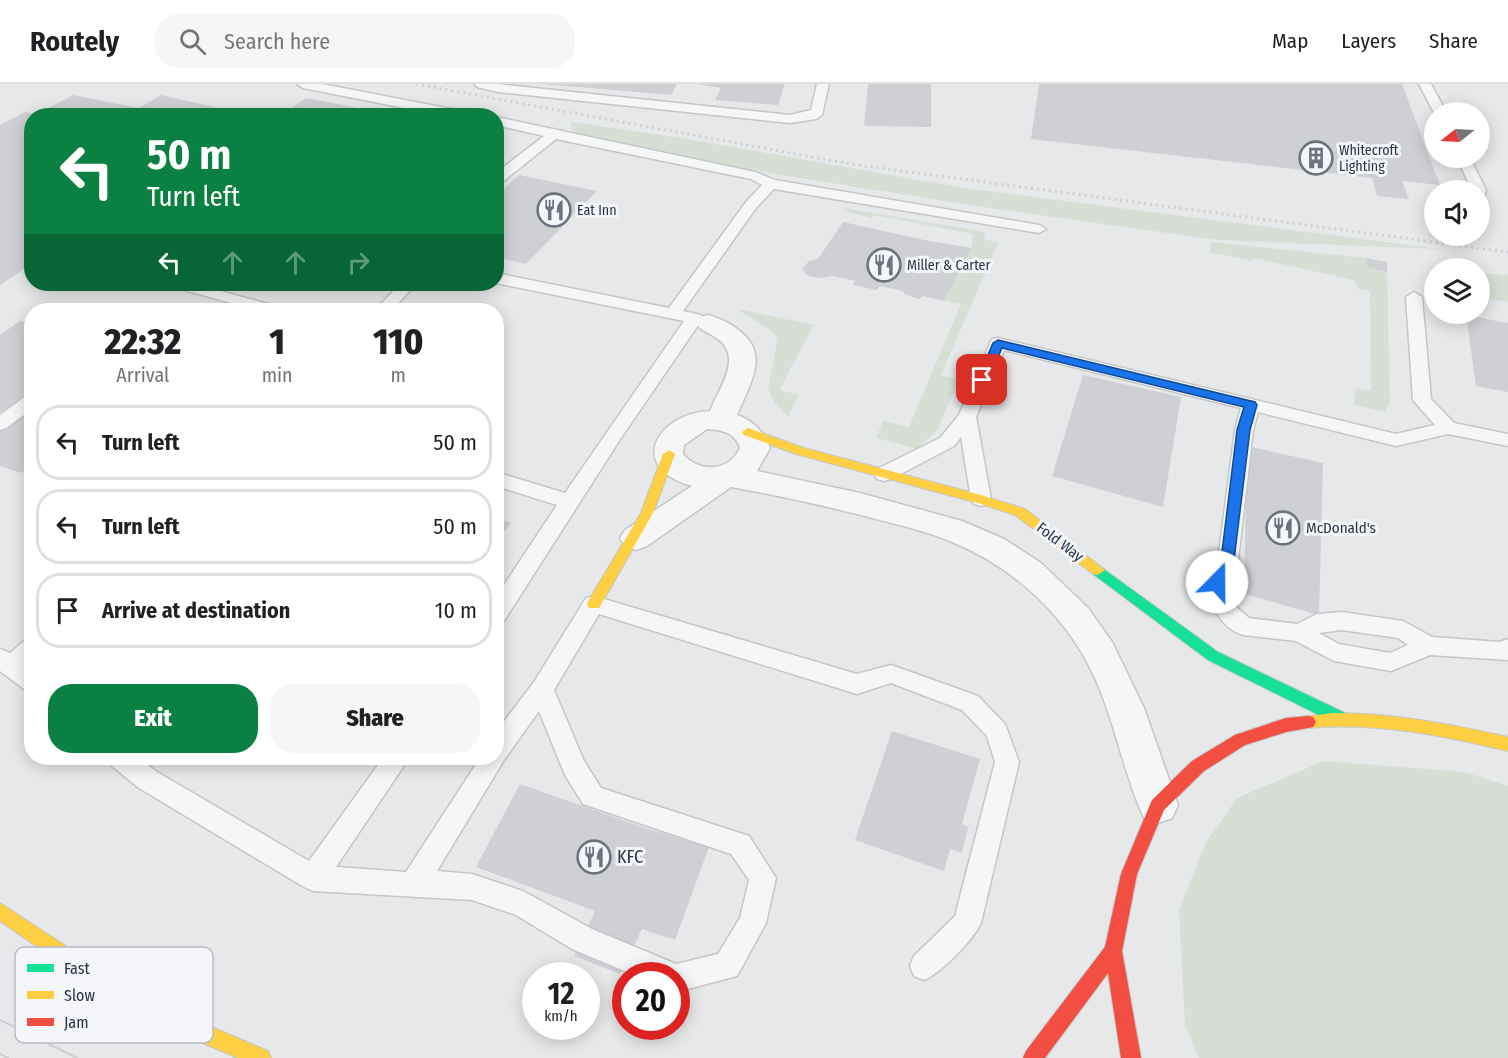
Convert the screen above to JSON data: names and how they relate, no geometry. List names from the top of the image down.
{
  "streets": {
    "main road": ["Fold Way"]
  },
  "places": {
    "building": ["Whitecroft Lighting"],
    "restaurant": [
      "Eat Inn",
      "Miller & Carter",
      "McDonald's",
      "KFC"
    ]
  },
  "legend": ["Fast", "Slow", "Jam"],
  "north": "left",
  "page": {
    "header": "Routely",
    "search": "Search here",
    "nav": ["Map", "Layers", "Share"],
    "turn": ["50 m", "Turn left"],
    "eta": [
      "22:32",
      "Arrival",
      "1",
      "min",
      "110",
      "m"
    ],
    "list": [
      {
        "name": "Turn left",
        "value": "50 m"
      },
      {
        "name": "Turn left",
        "value": "50 m"
      },
      {
        "name": "Arrive at destination",
        "value": "10 m"
      }
    ],
    "buttons": ["Exit", "Share"],
    "speed": "12 km/h",
    "limit": "20"
  }
}
